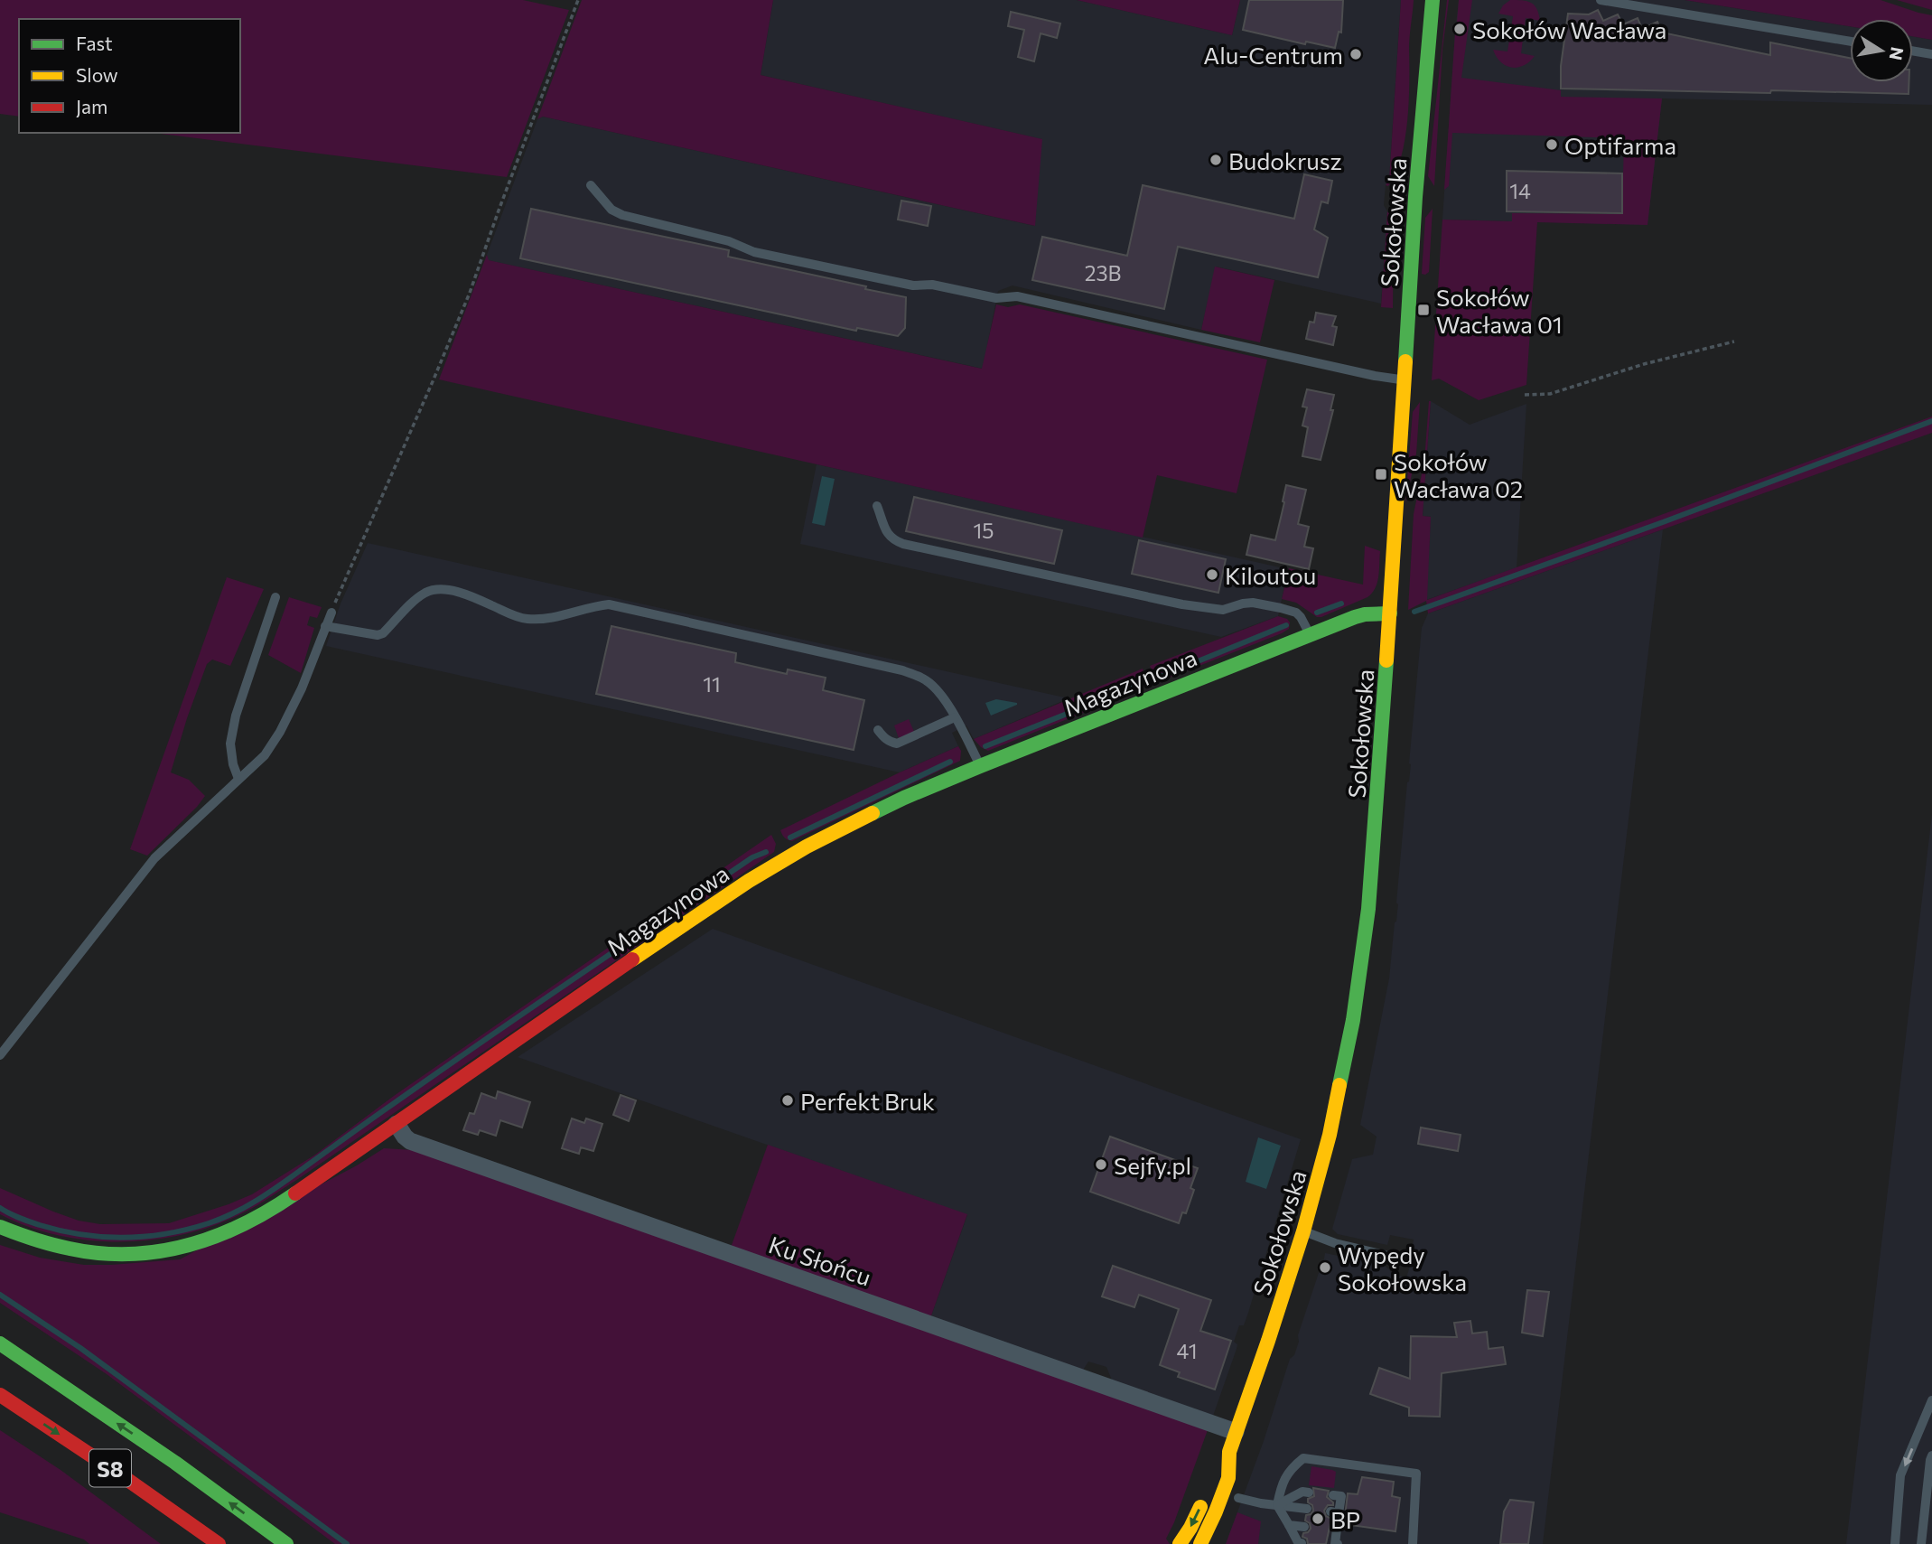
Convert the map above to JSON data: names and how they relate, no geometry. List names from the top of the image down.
{
  "streets": {
    "main road": ["Sokołowska", "Magazynowa", "S8"],
    "street": ["Ku Słońcu"]
  },
  "crossings": [
    ["Sokołowska", "Magazynowa"],
    ["Sokołowska", "Ku Słońcu"],
    ["Magazynowa", "Ku Słońcu"]
  ],
  "places": {
    "other": [
      "Sokołów Wacława",
      "Alu-Centrum",
      "Optifarma",
      "Budokrusz",
      "Kiloutou",
      "Perfekt Bruk",
      "Sejfy.pl",
      "Wypędy Sokołowska",
      "BP"
    ],
    "transit": ["Sokołów Wacława 01", "Sokołów Wacława 02"]
  },
  "house_numbers": [
    "14",
    "23B",
    "15",
    "11",
    "41"
  ],
  "legend": ["Fast", "Slow", "Jam"],
  "north": "right"
}
